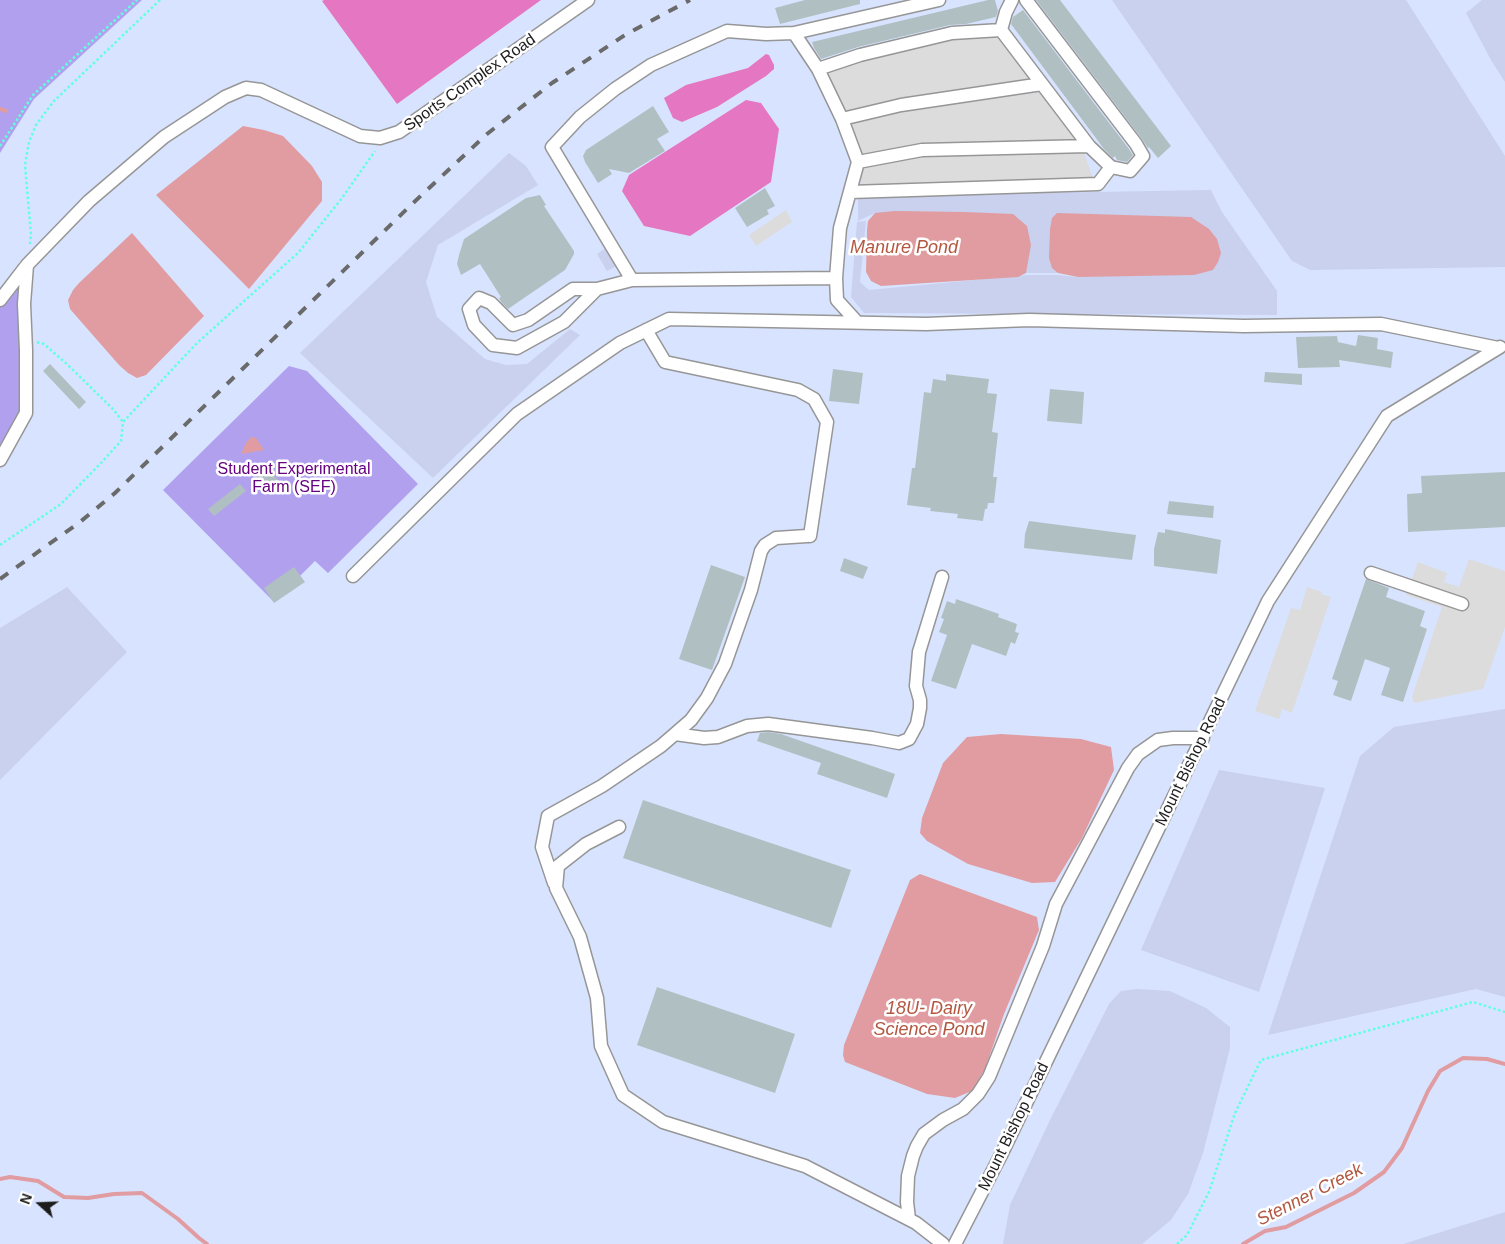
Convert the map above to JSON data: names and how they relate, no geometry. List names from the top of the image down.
{
  "streets": {
    "street": ["Sports Complex Road", "Mount Bishop Road"]
  },
  "water": ["Manure Pond", "18U- Dairy Science Pond", "Stenner Creek"],
  "parks": ["Student Experimental Farm (SEF)"],
  "north": "left"
}
